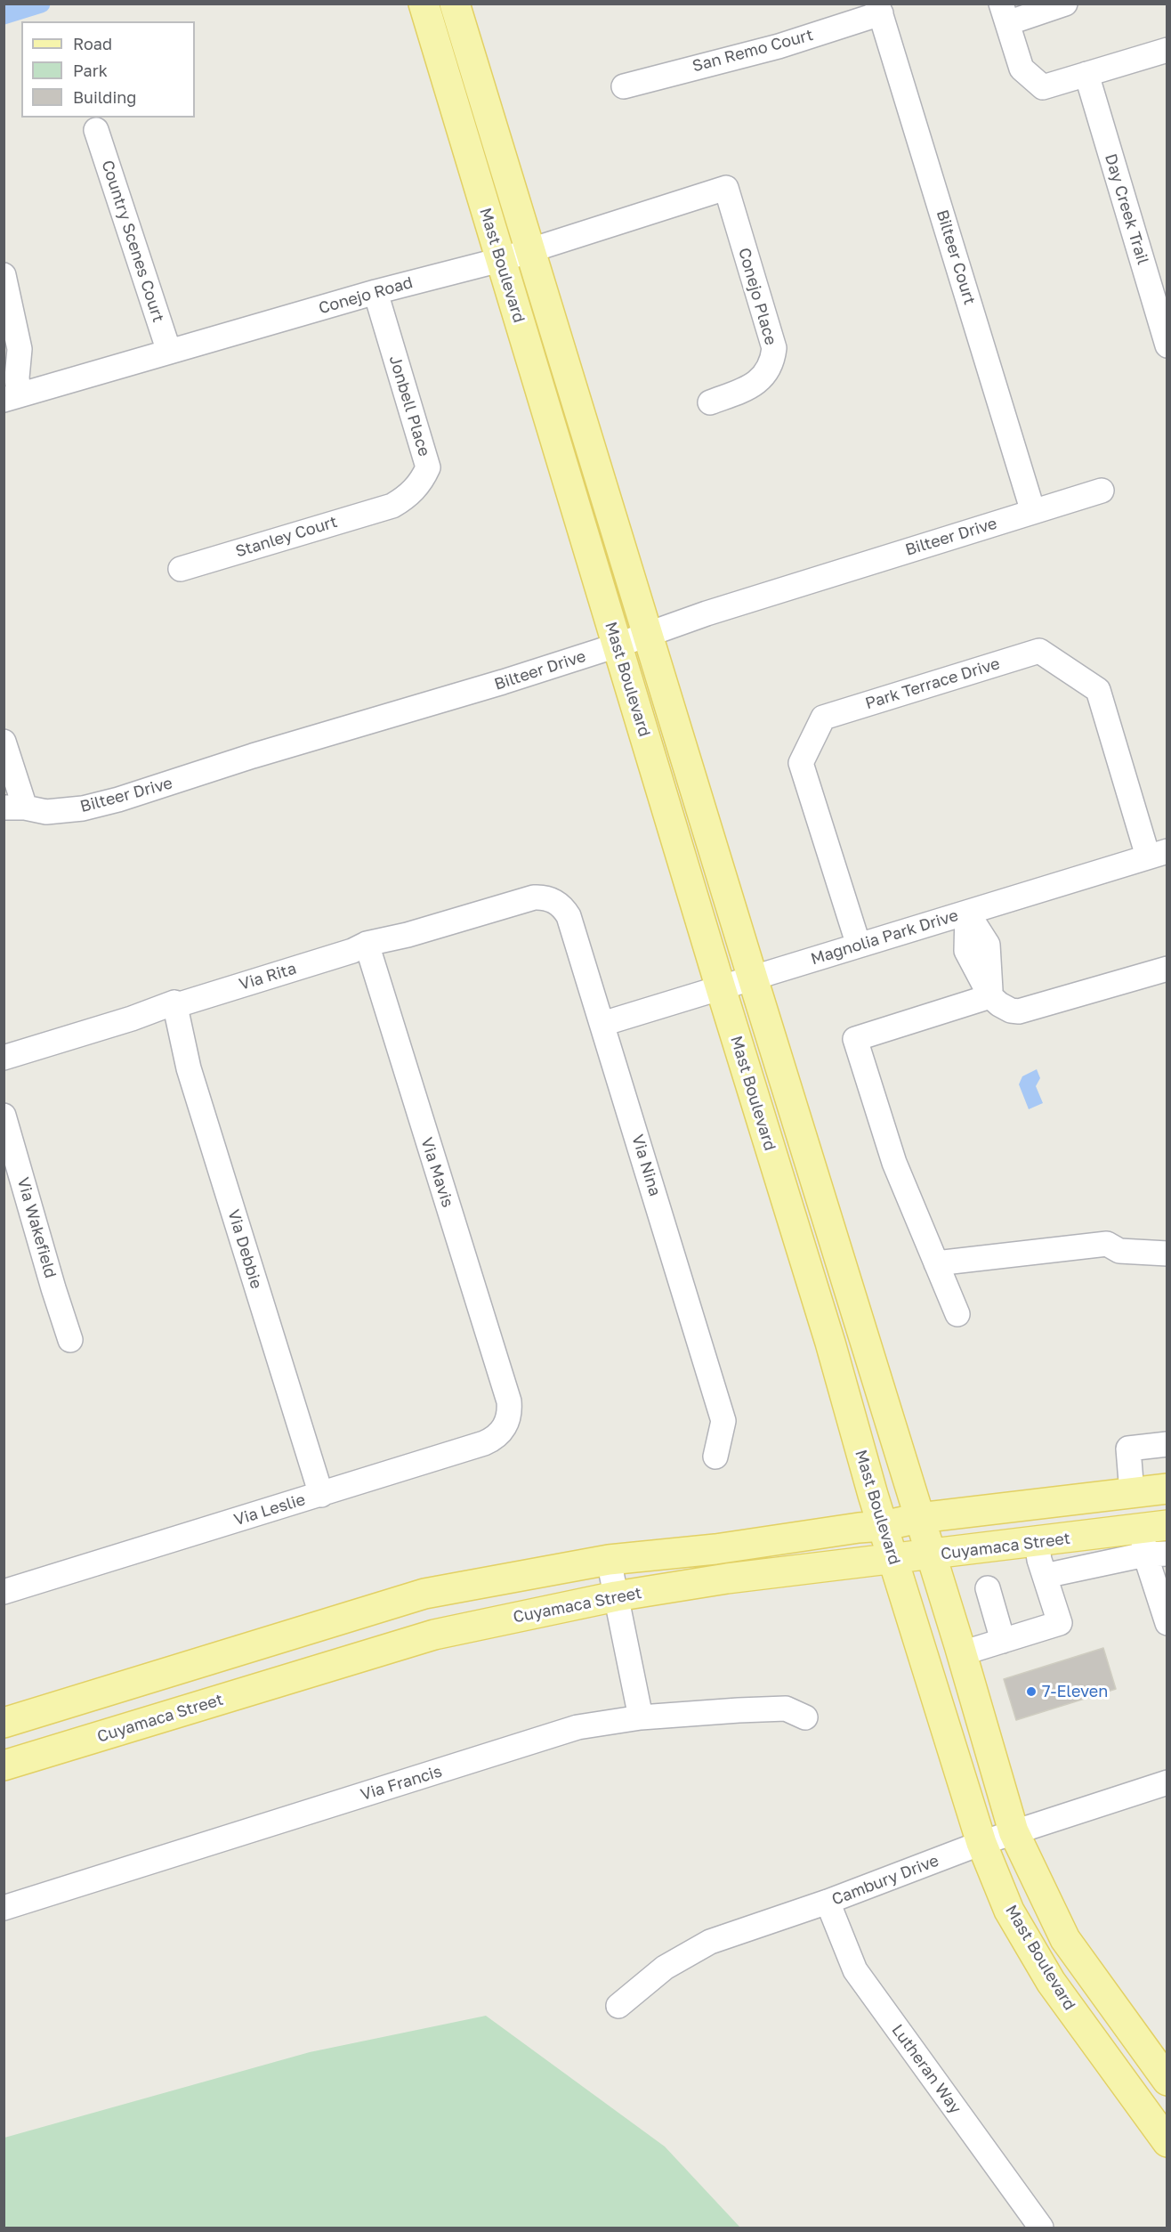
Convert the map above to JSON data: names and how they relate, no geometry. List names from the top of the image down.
{
  "streets": {
    "main road": ["Mast Boulevard", "Cuyamaca Street"],
    "street": [
      "San Remo Court",
      "Day Creek Trail",
      "Country Scenes Court",
      "Bilteer Court",
      "Conejo Road",
      "Conejo Place",
      "Jonbell Place",
      "Stanley Court",
      "Bilteer Drive",
      "Park Terrace Drive",
      "Magnolia Park Drive",
      "Via Rita",
      "Via Nina",
      "Via Mavis",
      "Via Wakefield",
      "Via Debbie",
      "Via Leslie",
      "Via Francis",
      "Cambury Drive",
      "Lutheran Way"
    ]
  },
  "crossings": [
    ["San Remo Court", "Bilteer Court"],
    ["Country Scenes Court", "Conejo Road"],
    ["Bilteer Court", "Bilteer Drive"],
    ["Mast Boulevard", "Conejo Road"],
    ["Mast Boulevard", "Bilteer Drive"],
    ["Mast Boulevard", "Magnolia Park Drive"],
    ["Mast Boulevard", "Cuyamaca Street"],
    ["Mast Boulevard", "Cambury Drive"],
    ["Conejo Road", "Conejo Place"],
    ["Conejo Road", "Jonbell Place"],
    ["Jonbell Place", "Stanley Court"],
    ["Park Terrace Drive", "Magnolia Park Drive"],
    ["Magnolia Park Drive", "Via Nina"],
    ["Via Rita", "Via Nina"],
    ["Via Rita", "Via Mavis"],
    ["Via Rita", "Via Debbie"],
    ["Via Mavis", "Via Leslie"],
    ["Via Debbie", "Via Leslie"],
    ["Cambury Drive", "Lutheran Way"]
  ],
  "places": ["7-Eleven"],
  "legend": ["Road", "Park", "Building"]
}
